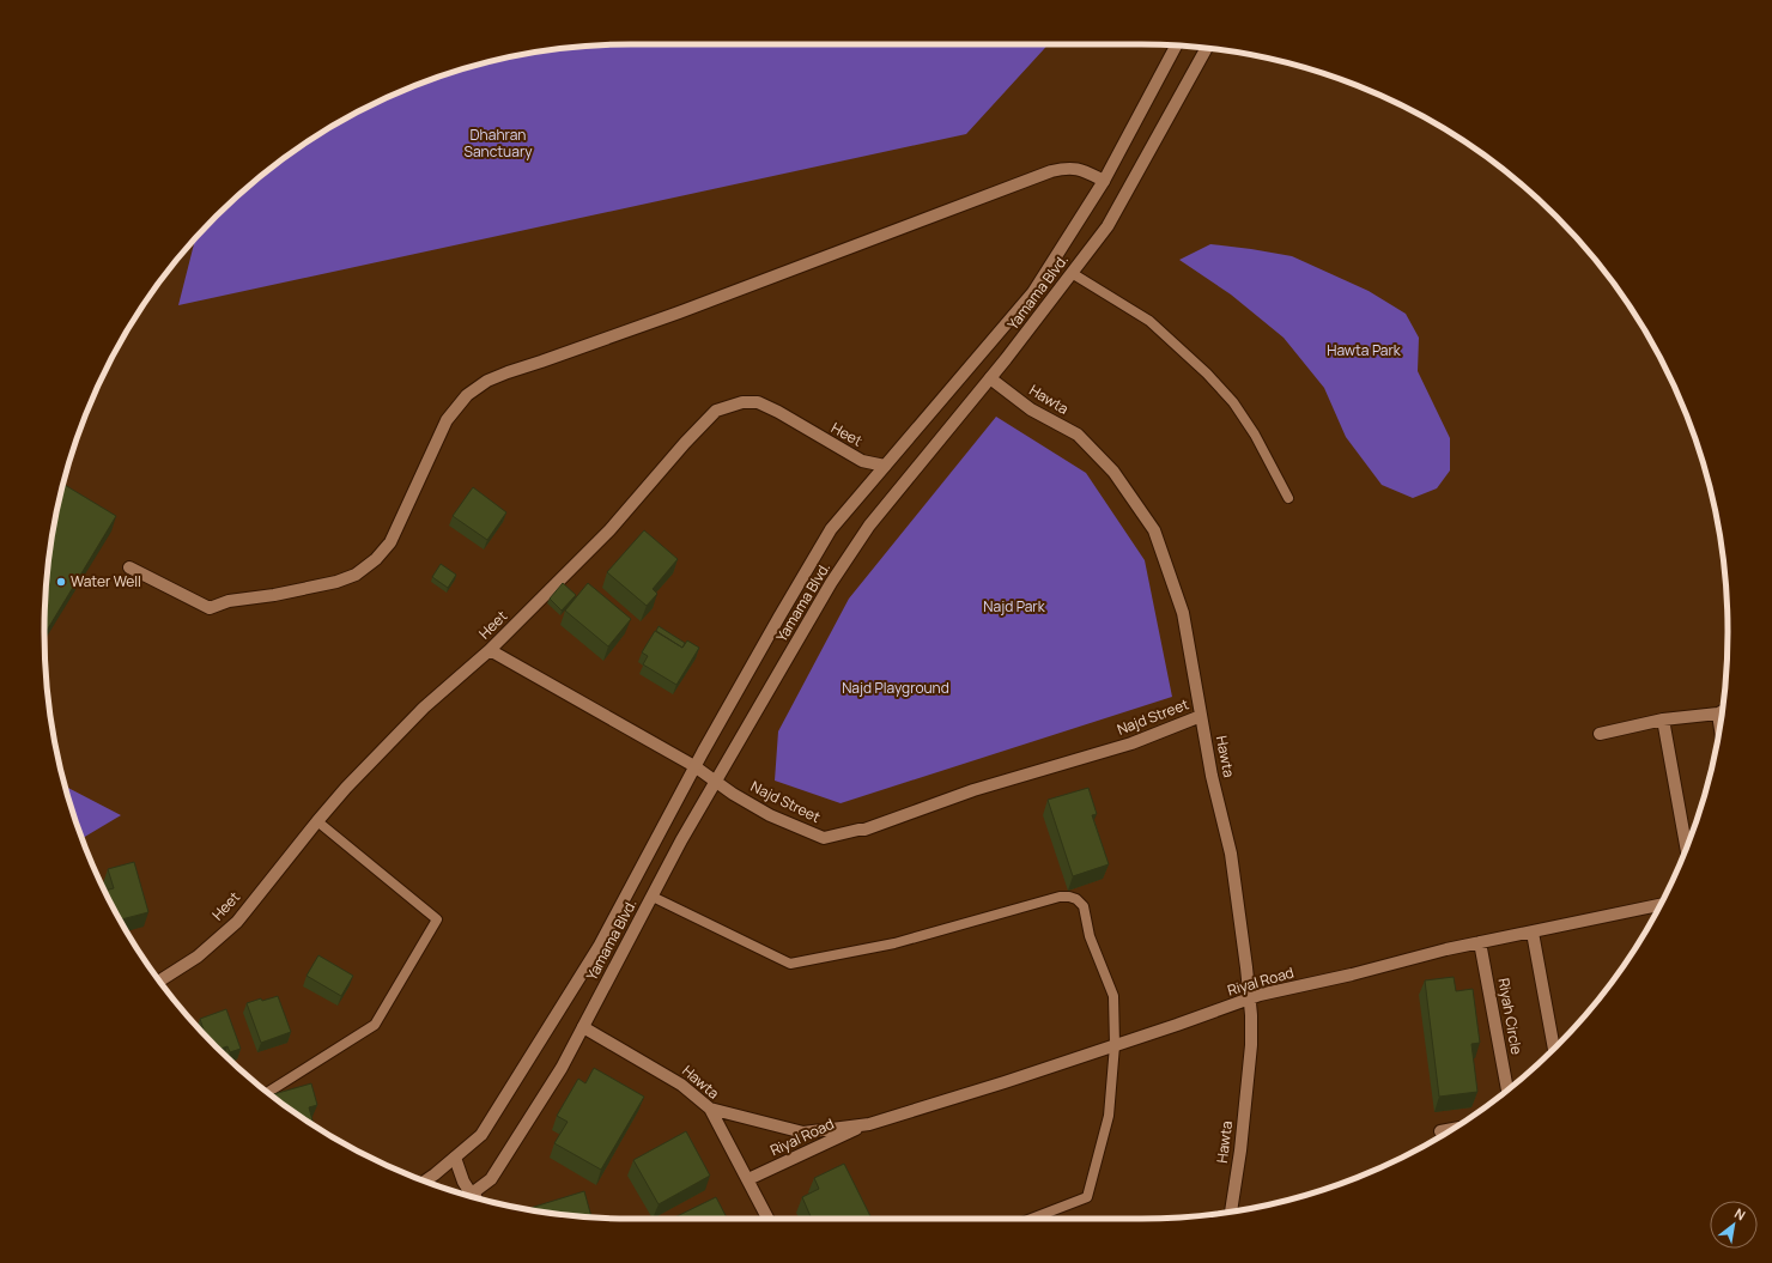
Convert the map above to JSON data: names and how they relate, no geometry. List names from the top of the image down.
{
  "streets": {
    "street": [
      "Yamama Blvd.",
      "Hawta",
      "Heet",
      "Najd Street",
      "Riyal Road",
      "Riyah Circle"
    ]
  },
  "crossings": [
    ["Yamama Blvd.", "Hawta"],
    ["Yamama Blvd.", "Heet"],
    ["Yamama Blvd.", "Najd Street"],
    ["Hawta", "Najd Street"],
    ["Hawta", "Riyal Road"],
    ["Heet", "Najd Street"],
    ["Riyal Road", "Riyah Circle"]
  ],
  "parks": [
    "Dhahran Sanctuary",
    "Hawta Park",
    "Najd Park",
    "Najd Playground"
  ],
  "places": ["Water Well"],
  "north": "top right"
}
